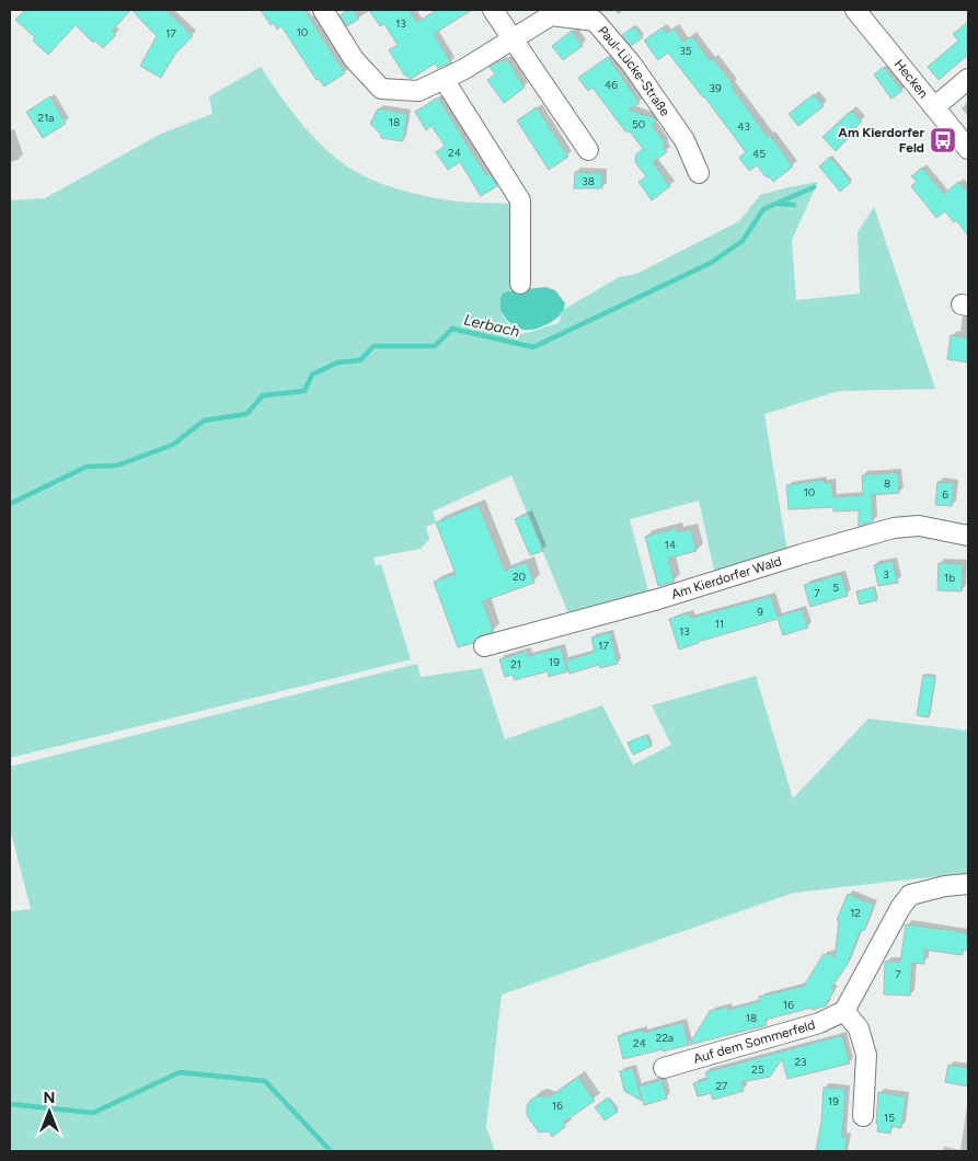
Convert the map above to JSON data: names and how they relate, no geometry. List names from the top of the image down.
{
  "streets": {
    "street": [
      "Paul-Lücke-Straße",
      "Hecken",
      "Am Kierdorfer Wald",
      "Auf dem Sommerfeld"
    ]
  },
  "water": ["Lerbach"],
  "places": {
    "bus stop": ["Am Kierdorfer Feld"]
  },
  "house_numbers": [
    "13",
    "10",
    "17",
    "35",
    "46",
    "39",
    "21a",
    "18",
    "50",
    "43",
    "24",
    "45",
    "38",
    "8",
    "10",
    "6",
    "14",
    "3",
    "20",
    "1b",
    "5",
    "7",
    "9",
    "11",
    "13",
    "17",
    "19",
    "21",
    "12",
    "7",
    "16",
    "18",
    "22a",
    "24",
    "23",
    "25",
    "27",
    "19",
    "16",
    "15"
  ],
  "north": "top"
}
